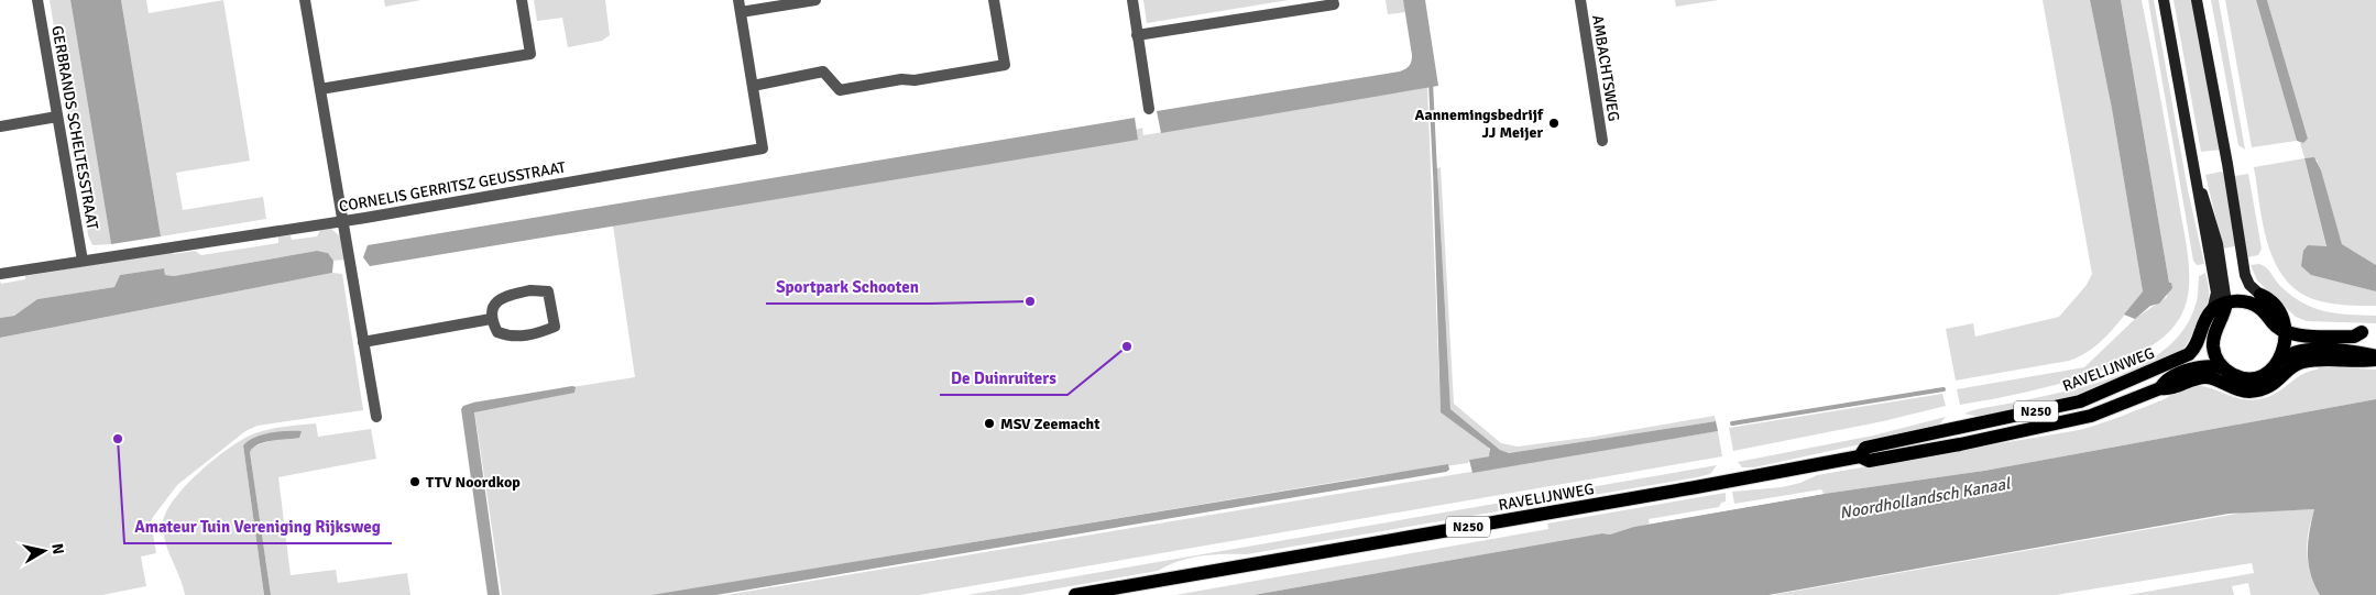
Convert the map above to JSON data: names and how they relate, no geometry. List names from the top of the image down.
{
  "streets": {
    "main road": ["RAVELIJNWEG", "N250"],
    "street": ["AMBACHTSWEG", "GERBRANDS SCHELTESSTRAAT", "CORNELIS GERRITSZ GEUSSTRAAT"]
  },
  "crossings": [
    ["GERBRANDS SCHELTESSTRAAT", "CORNELIS GERRITSZ GEUSSTRAAT"],
    ["RAVELIJNWEG", "N250"]
  ],
  "water": ["Noordhollandsch Kanaal"],
  "places": [
    "Aannemingsbedrijf JJ Meijer",
    "Sportpark Schooten",
    "De Duinruiters",
    "MSV Zeemacht",
    "Amateur Tuin Vereniging Rijksweg",
    "TTV Noordkop"
  ],
  "north": "right"
}
